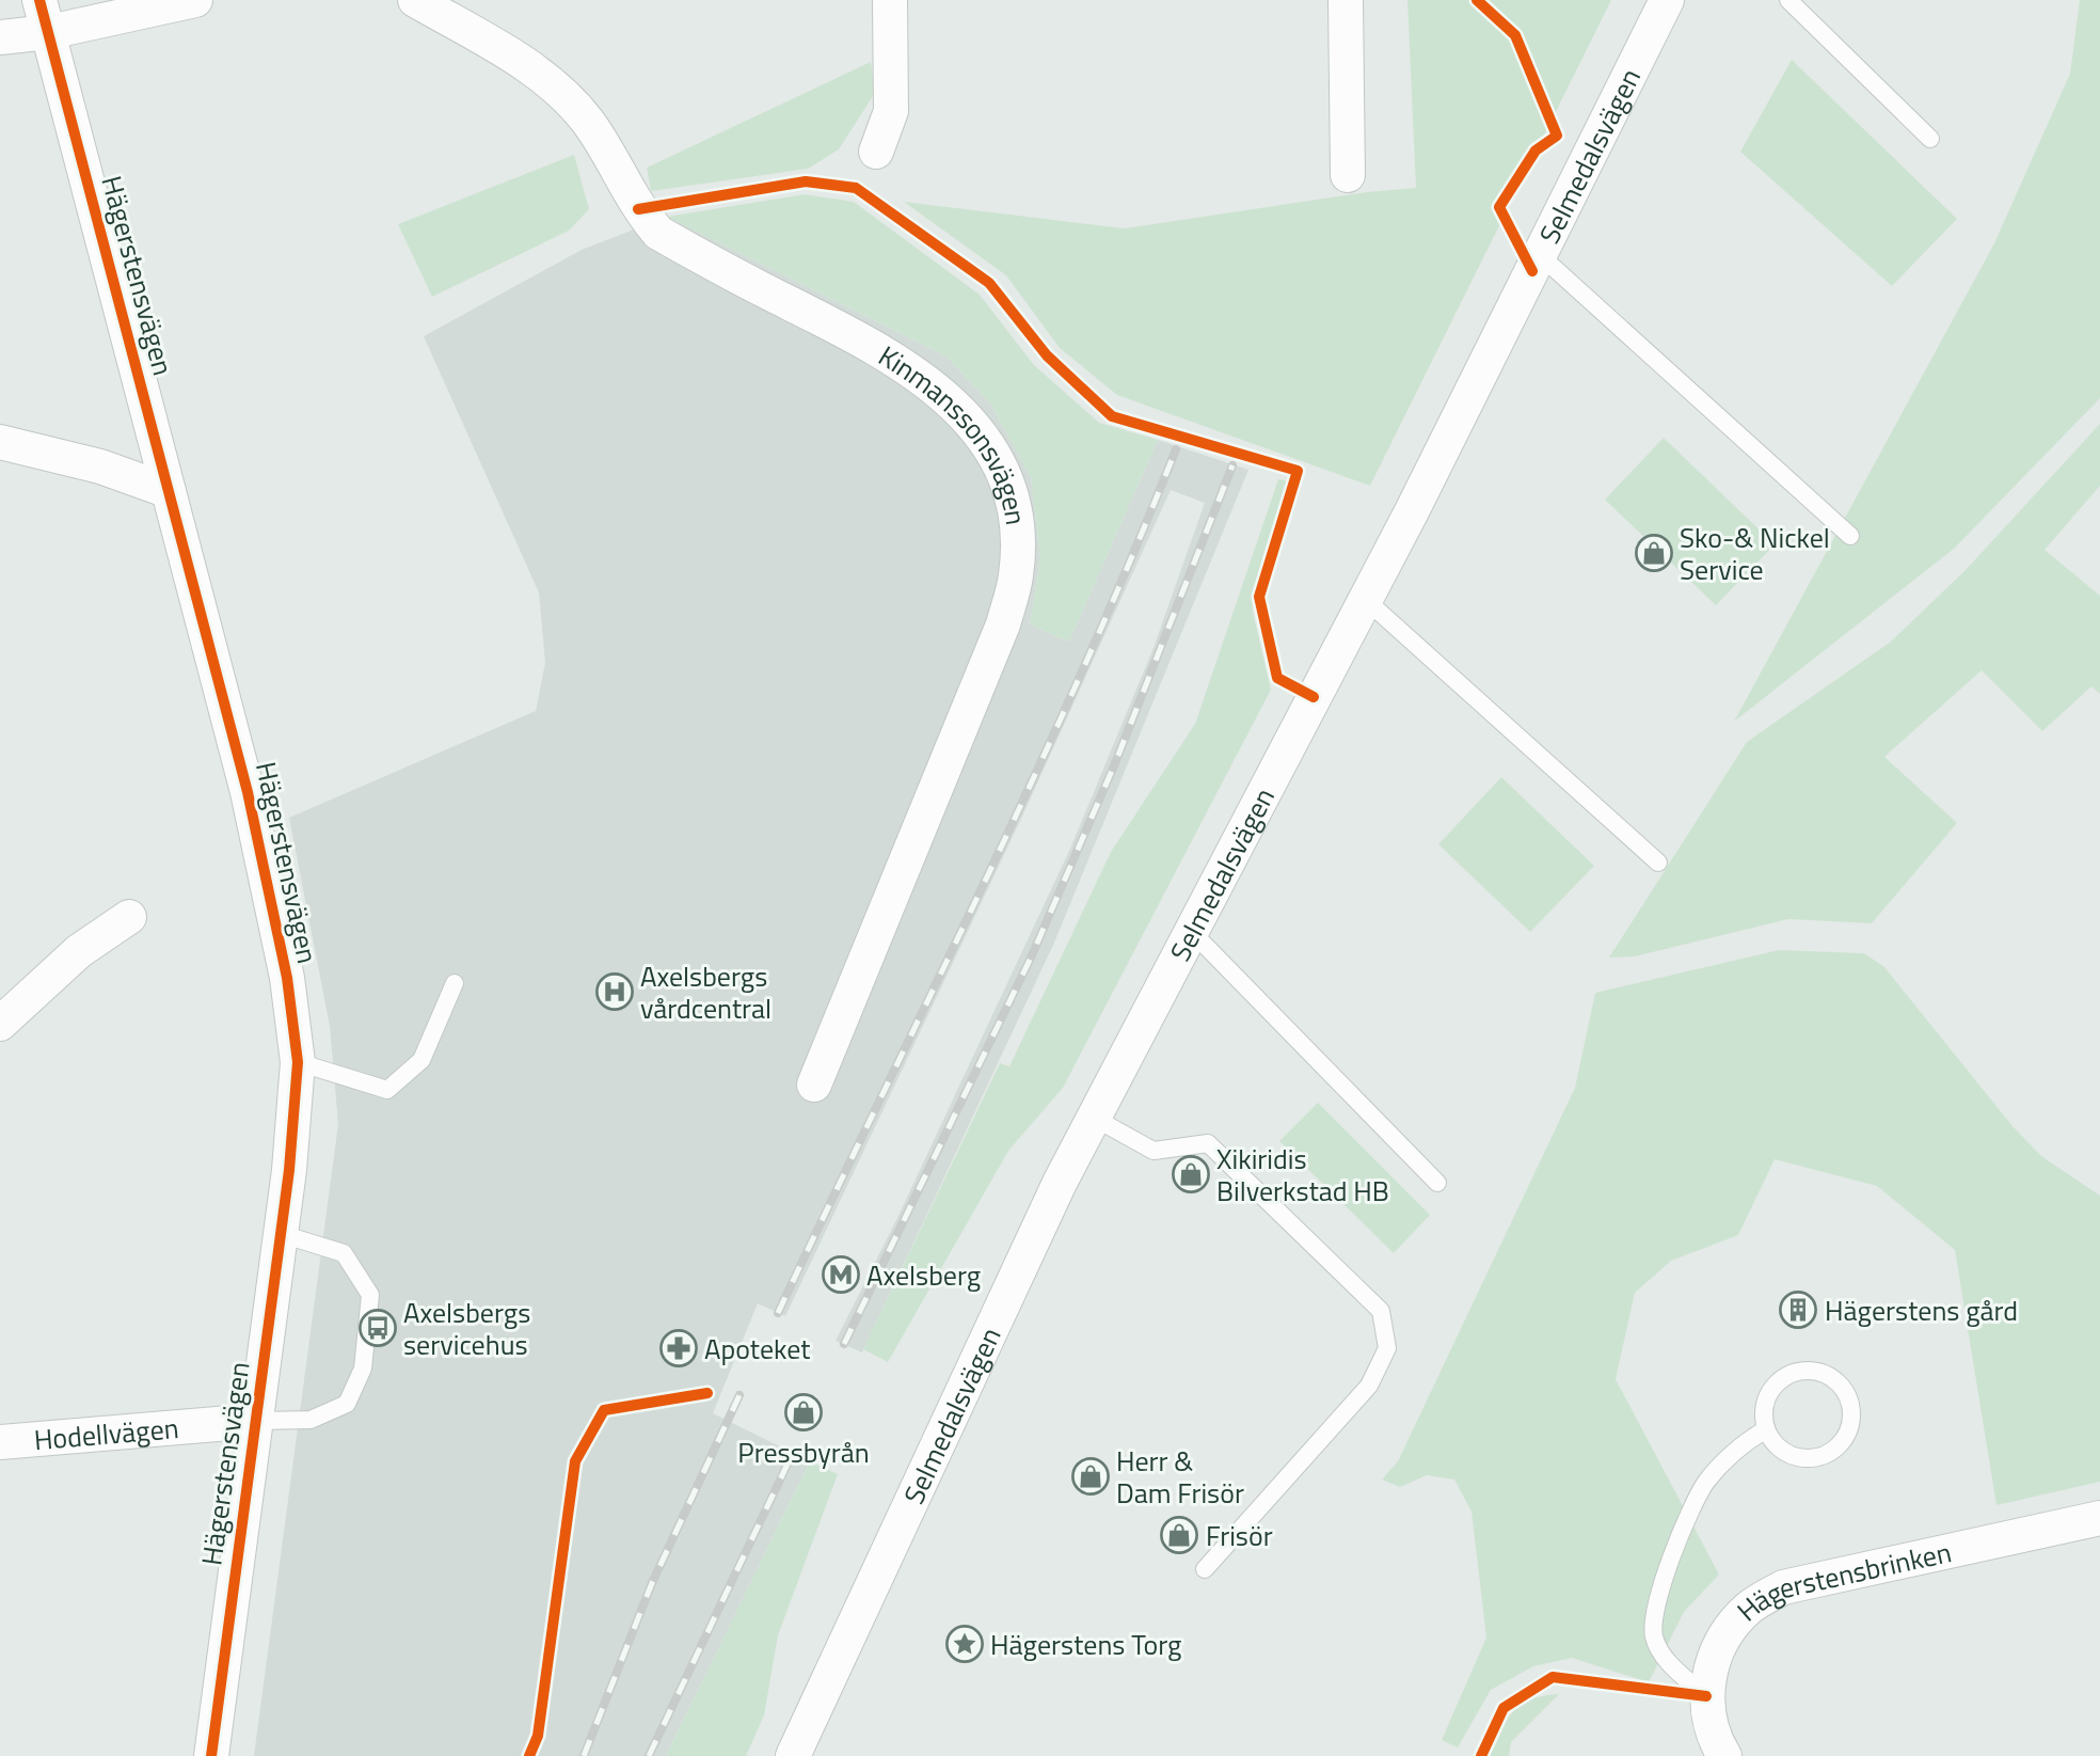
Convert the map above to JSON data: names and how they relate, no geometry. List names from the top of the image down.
{
  "streets": {
    "street": [
      "Selmedalsvägen",
      "Hägerstensvägen",
      "Kinmanssonsvägen",
      "Hodellvägen",
      "Hägerstensbrinken"
    ]
  },
  "crossings": [
    ["Hägerstensvägen", "Hodellvägen"]
  ],
  "places": {
    "shop": [
      "Sko-& Nickel Service",
      "Xikiridis Bilverkstad HB",
      "Pressbyrån",
      "Herr & Dam Frisör",
      "Frisör"
    ],
    "hospital": ["Axelsbergs vårdcentral"],
    "metro station": ["Axelsberg"],
    "building": ["Hägerstens gård"],
    "bus stop": ["Axelsbergs servicehus"],
    "pharmacy": ["Apoteket"],
    "place": ["Hägerstens Torg"]
  }
}
